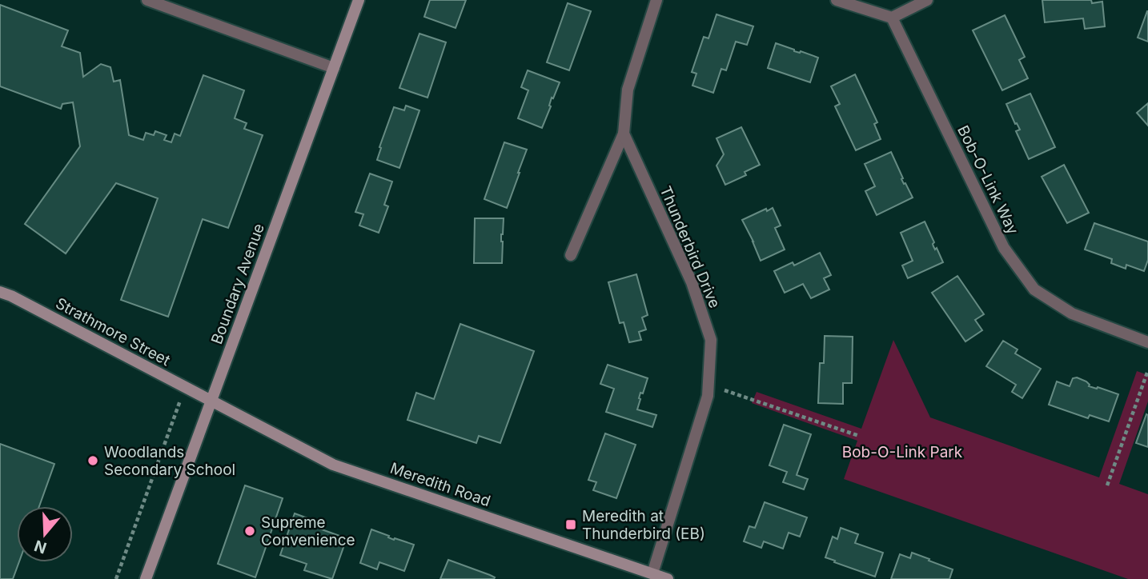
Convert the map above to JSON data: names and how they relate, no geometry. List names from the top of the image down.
{
  "streets": {
    "street": [
      "Bob-O-Link Way",
      "Thunderbird Drive",
      "Boundary Avenue",
      "Strathmore Street",
      "Meredith Road"
    ]
  },
  "crossings": [
    ["Thunderbird Drive", "Meredith Road"],
    ["Boundary Avenue", "Strathmore Street"],
    ["Boundary Avenue", "Meredith Road"],
    ["Strathmore Street", "Meredith Road"]
  ],
  "parks": ["Bob-O-Link Park"],
  "places": {
    "other": ["Woodlands Secondary School", "Supreme Convenience"],
    "transit": ["Meredith at Thunderbird (EB)"]
  },
  "north": "bottom"
}
